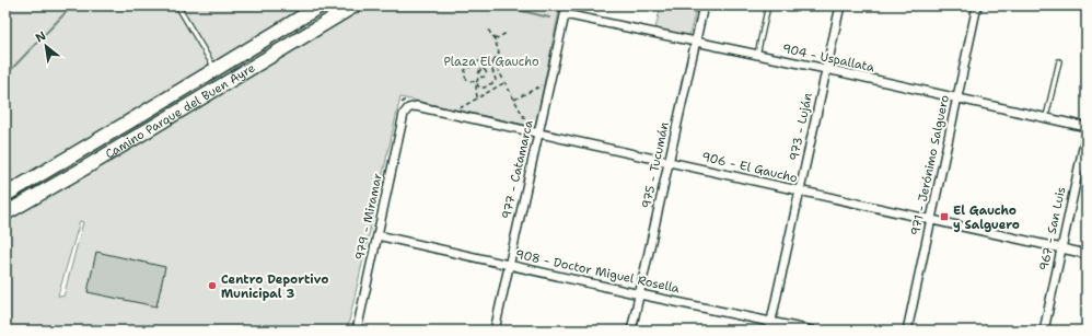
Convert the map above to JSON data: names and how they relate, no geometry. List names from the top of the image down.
{
  "streets": {
    "highway": ["Camino Parque del Buen Ayre"],
    "street": [
      "904 - Uspallata",
      "973 - Luján",
      "975 - Tucumán",
      "971 - Jerónimo Salguero",
      "906 - El Gaucho",
      "977 - Catamarca",
      "979 - Miramar",
      "967 - San Luis",
      "908 - Doctor Miguel Rosella"
    ]
  },
  "crossings": [
    ["904 - Uspallata", "973 - Luján"],
    ["904 - Uspallata", "975 - Tucumán"],
    ["904 - Uspallata", "971 - Jerónimo Salguero"],
    ["904 - Uspallata", "977 - Catamarca"],
    ["973 - Luján", "906 - El Gaucho"],
    ["973 - Luján", "908 - Doctor Miguel Rosella"],
    ["975 - Tucumán", "906 - El Gaucho"],
    ["975 - Tucumán", "908 - Doctor Miguel Rosella"],
    ["971 - Jerónimo Salguero", "906 - El Gaucho"],
    ["906 - El Gaucho", "977 - Catamarca"],
    ["906 - El Gaucho", "979 - Miramar"],
    ["906 - El Gaucho", "967 - San Luis"],
    ["977 - Catamarca", "908 - Doctor Miguel Rosella"],
    ["979 - Miramar", "908 - Doctor Miguel Rosella"]
  ],
  "parks": ["Plaza El Gaucho"],
  "places": {
    "transit": ["El Gaucho y Salguero"],
    "other": ["Centro Deportivo Municipal 3"]
  },
  "north": "top left"
}
